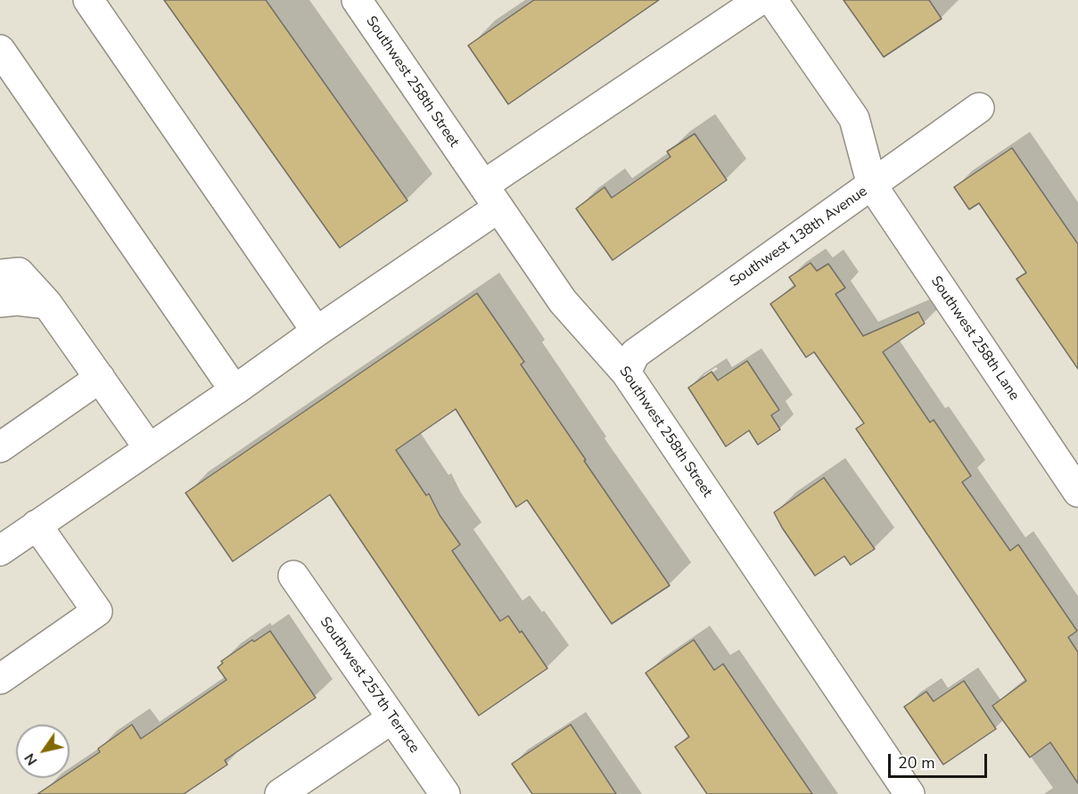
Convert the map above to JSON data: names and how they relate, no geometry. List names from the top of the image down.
{
  "streets": {
    "street": [
      "Southwest 258th Street",
      "Southwest 138th Avenue",
      "Southwest 258th Lane",
      "Southwest 257th Terrace"
    ]
  },
  "crossings": [
    ["Southwest 258th Street", "Southwest 138th Avenue"],
    ["Southwest 138th Avenue", "Southwest 258th Lane"]
  ],
  "scale_bar": "20 m",
  "north": "bottom left"
}
